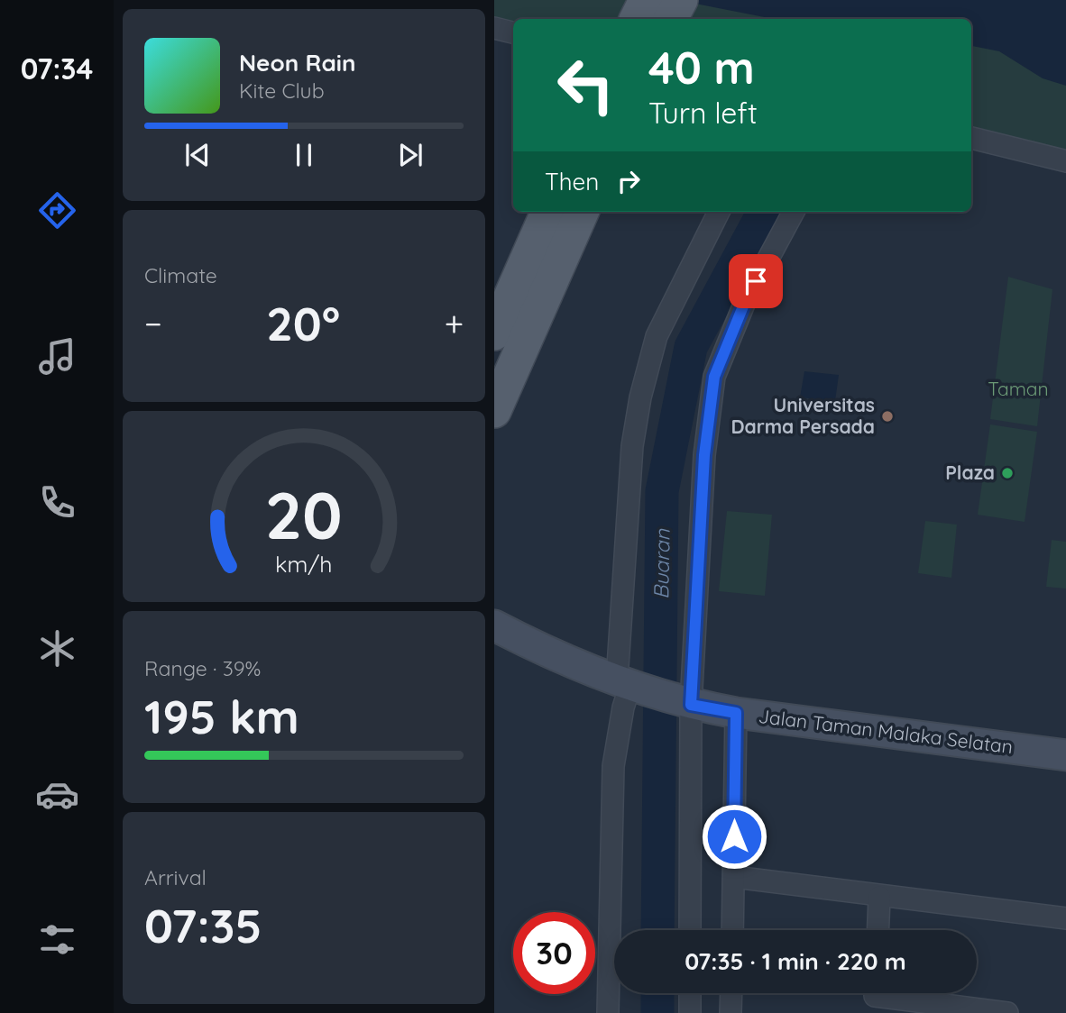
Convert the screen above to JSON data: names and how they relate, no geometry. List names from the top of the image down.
{
  "streets": {
    "street": ["Jalan Taman Malaka Selatan"]
  },
  "water": ["Buaran"],
  "parks": ["Taman"],
  "places": ["Universitas Darma Persada", "Plaza"],
  "page": {
    "tabs": "07:34",
    "turn": ["40 m", "Turn left"],
    "song": ["Neon Rain", "Kite Club"],
    "then": "Then",
    "tile": [
      "Climate",
      ["Range · 39%", "195 km"],
      ["Arrival", "07:35"]
    ],
    "heat": ["−", "20°", "+"],
    "limit": "30",
    "trip": "07:35 · 1 min · 220 m",
    "gauge": ["20", "km/h"]
  }
}
